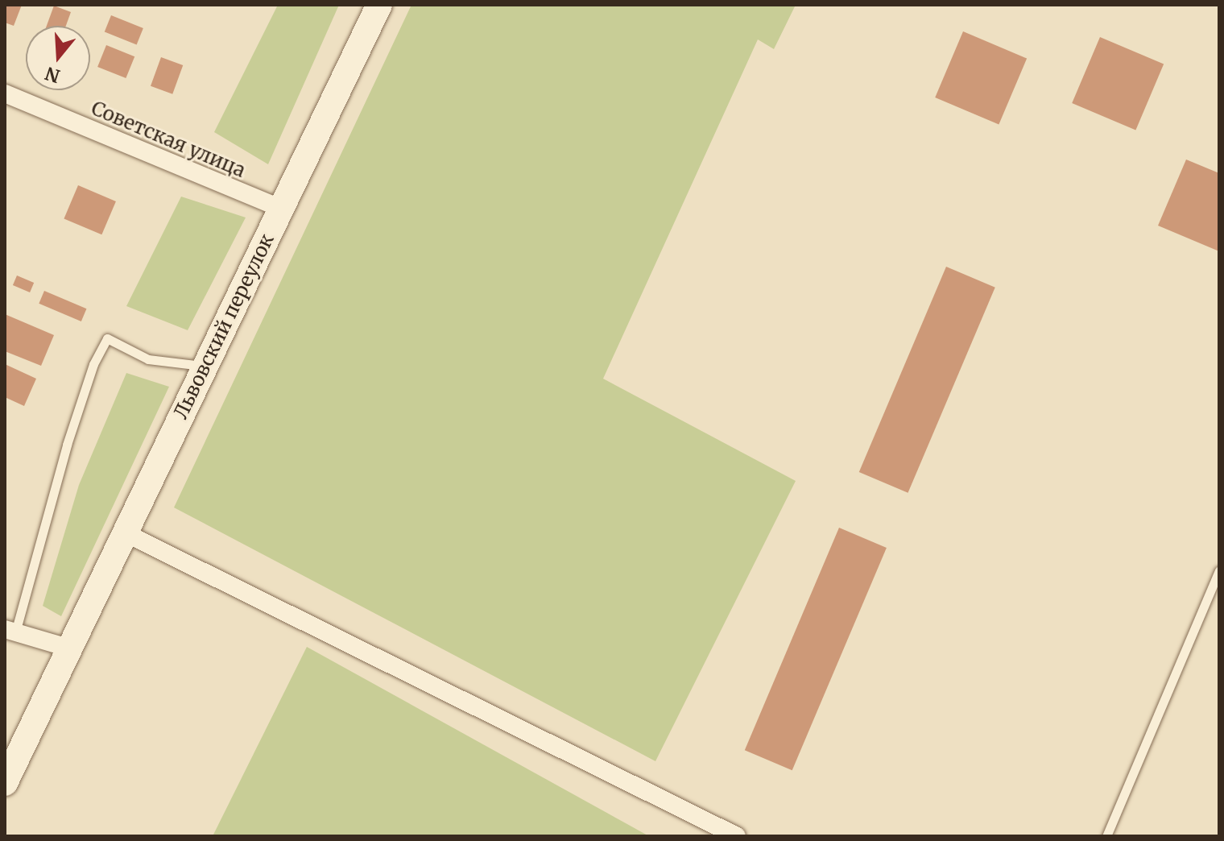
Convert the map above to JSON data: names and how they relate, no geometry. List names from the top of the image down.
{
  "streets": {
    "main road": ["Львовский переулок"],
    "street": ["Советская улица"]
  },
  "crossings": [
    ["Советская улица", "Львовский переулок"]
  ],
  "north": "bottom"
}
